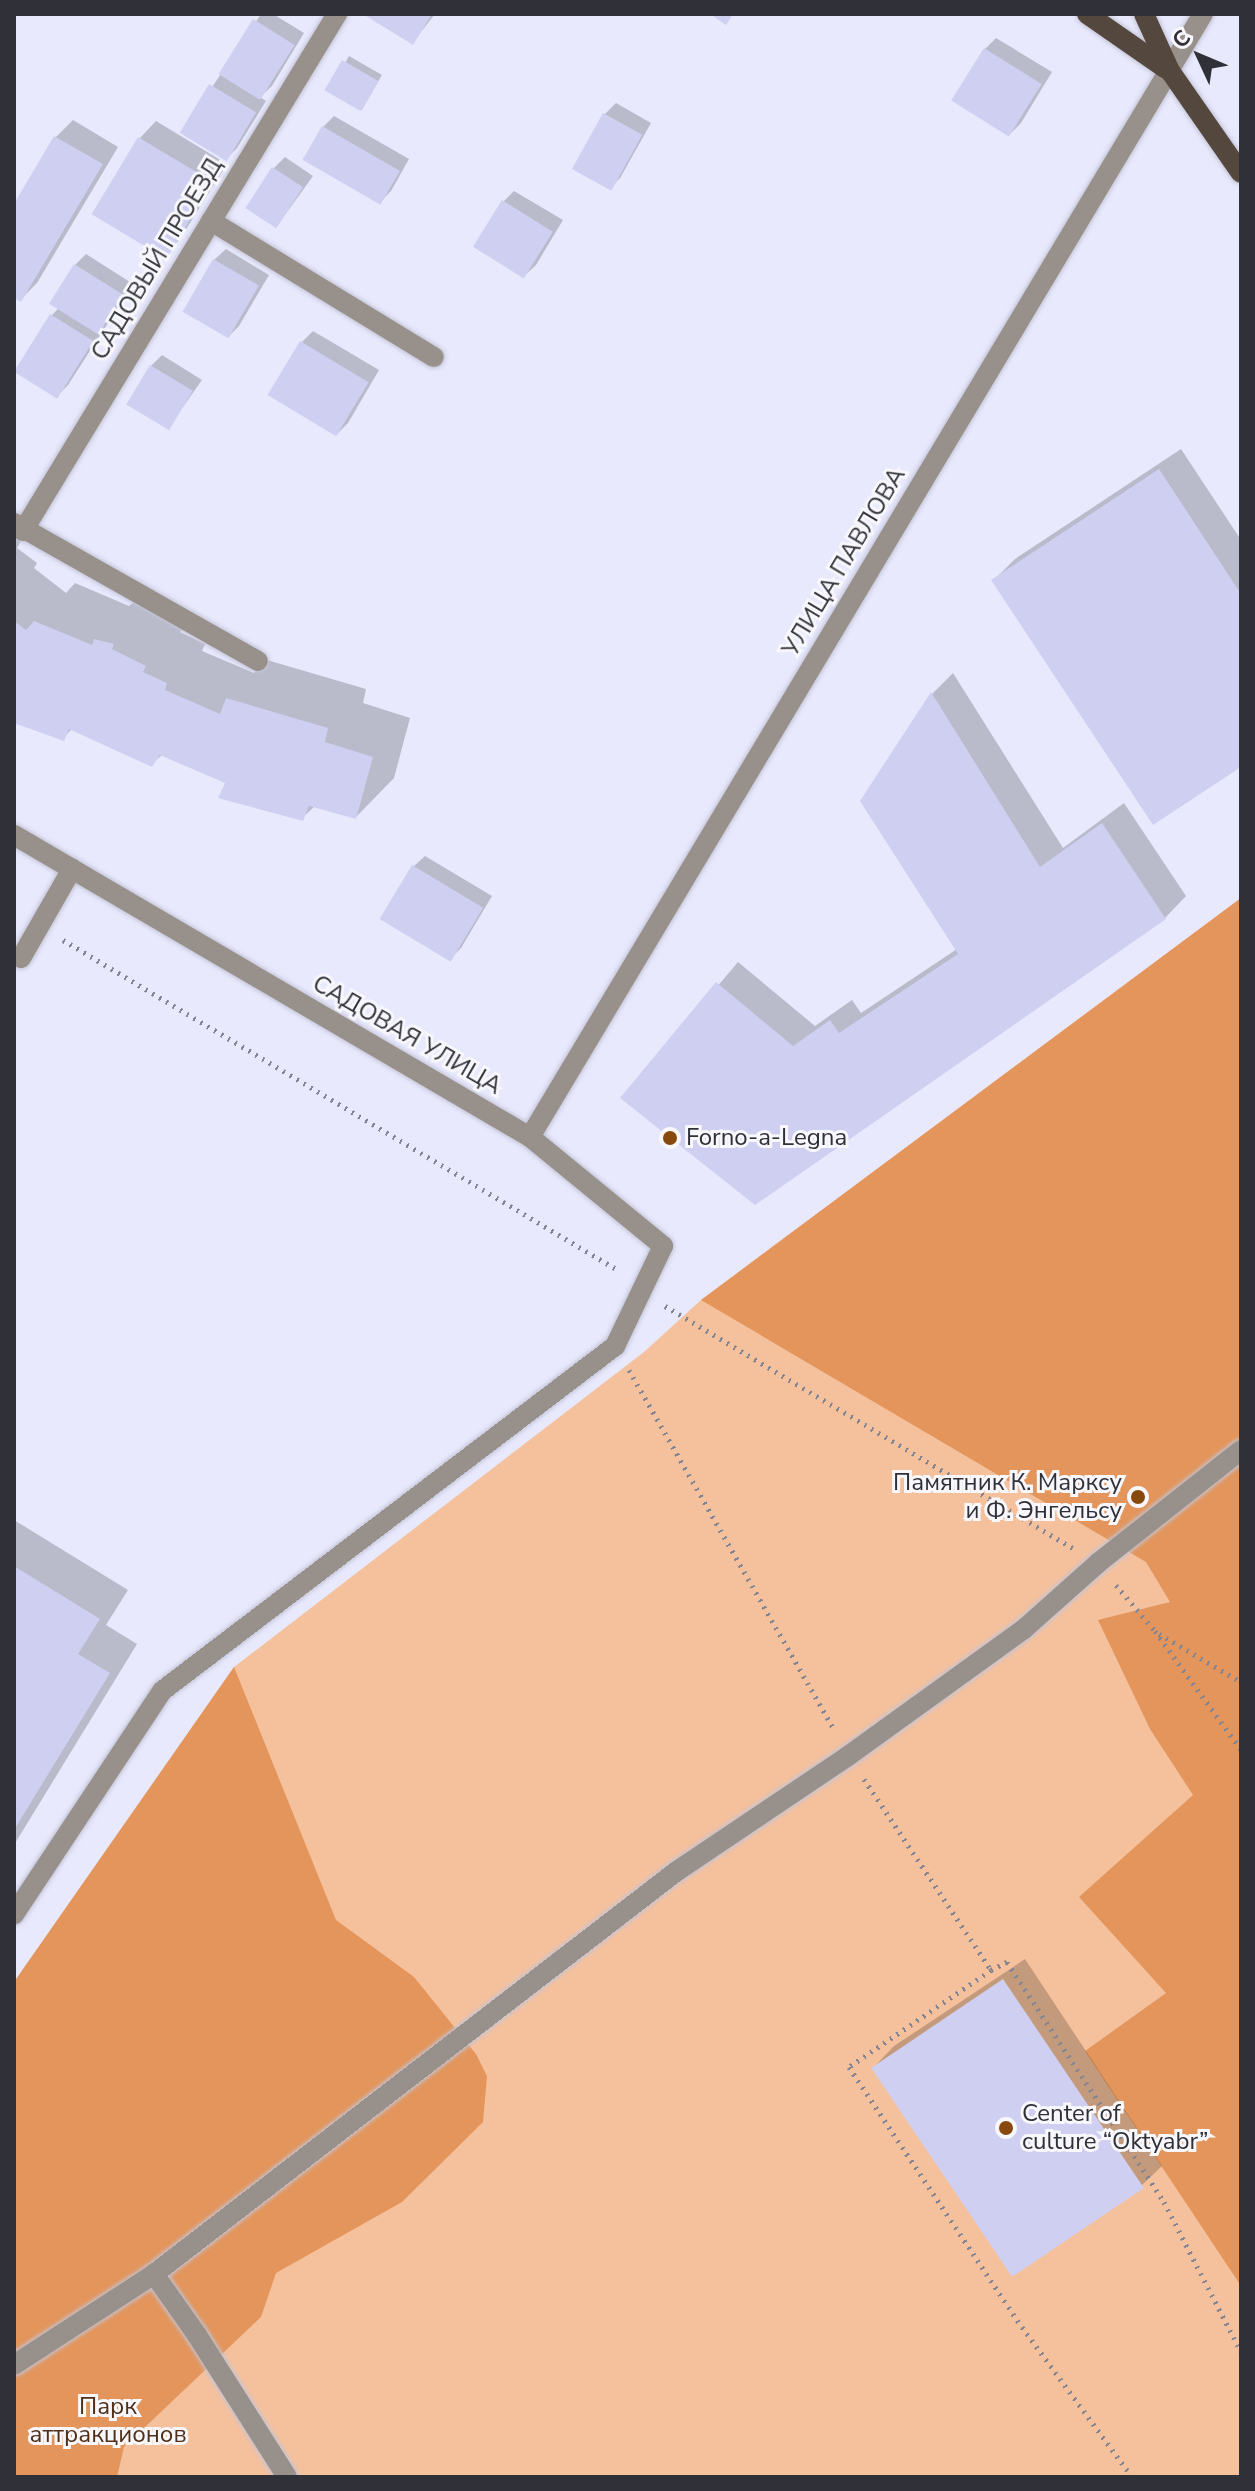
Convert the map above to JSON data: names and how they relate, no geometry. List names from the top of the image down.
{
  "streets": {
    "street": ["САДОВЫЙ ПРОЕЗД", "УЛИЦА ПАВЛОВА", "САДОВАЯ УЛИЦА"]
  },
  "crossings": [
    ["УЛИЦА ПАВЛОВА", "САДОВАЯ УЛИЦА"]
  ],
  "parks": ["Парк аттракционов"],
  "places": ["Forno-a-Legna", "Памятник К. Марксу и Ф. Энгельсу", "Center of culture “Oktyabr”"],
  "north": "top left"
}
